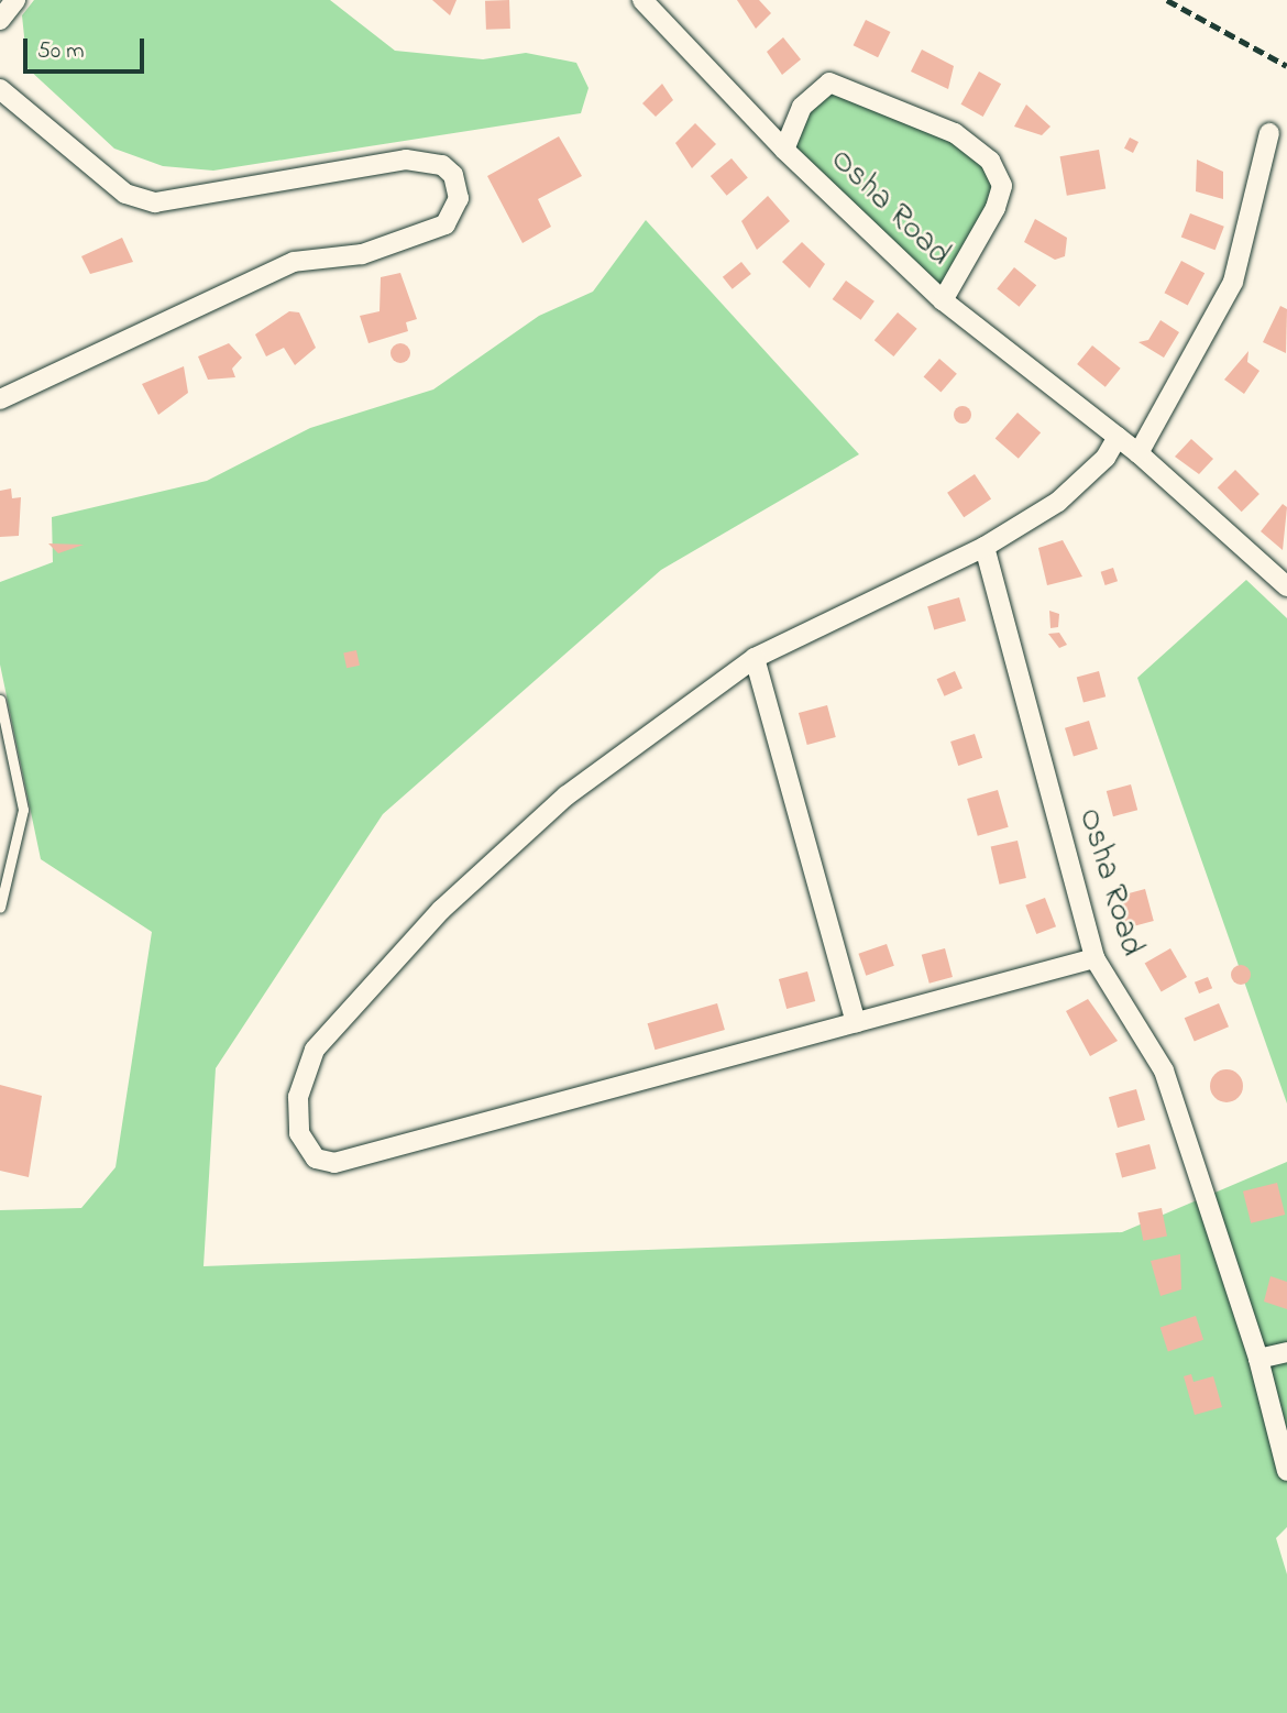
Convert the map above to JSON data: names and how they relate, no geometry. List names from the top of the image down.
{
  "streets": {
    "street": ["Osha Road"]
  },
  "scale_bar": "50 m"
}
